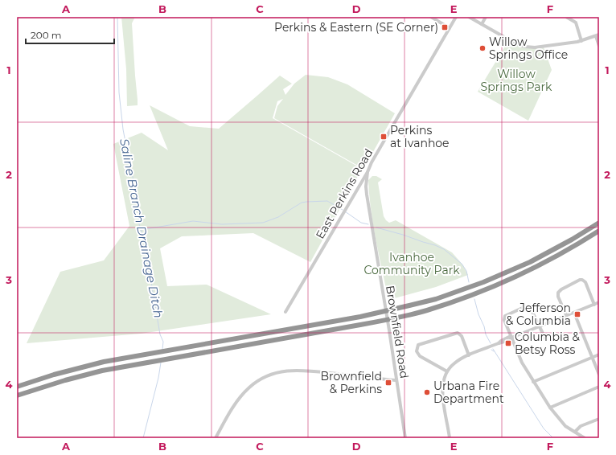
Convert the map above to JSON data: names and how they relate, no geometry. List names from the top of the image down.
{
  "streets": {
    "street": ["East Perkins Road", "Brownfield Road"]
  },
  "crossings": [
    ["East Perkins Road", "Brownfield Road"]
  ],
  "water": ["Saline Branch Drainage Ditch"],
  "parks": ["Willow Springs Park", "Ivanhoe Community Park"],
  "places": {
    "transit": [
      "Perkins & Eastern (SE Corner)",
      "Perkins at Ivanhoe",
      "Jefferson & Columbia",
      "Columbia & Betsy Ross",
      "Brownfield & Perkins"
    ],
    "other": ["Willow Springs Office", "Urbana Fire Department"]
  },
  "scale_bar": "200 m",
  "grid": {
    "columns": [
      "A",
      "B",
      "C",
      "D",
      "E",
      "F"
    ],
    "rows": [
      "1",
      "2",
      "3",
      "4"
    ]
  }
}
